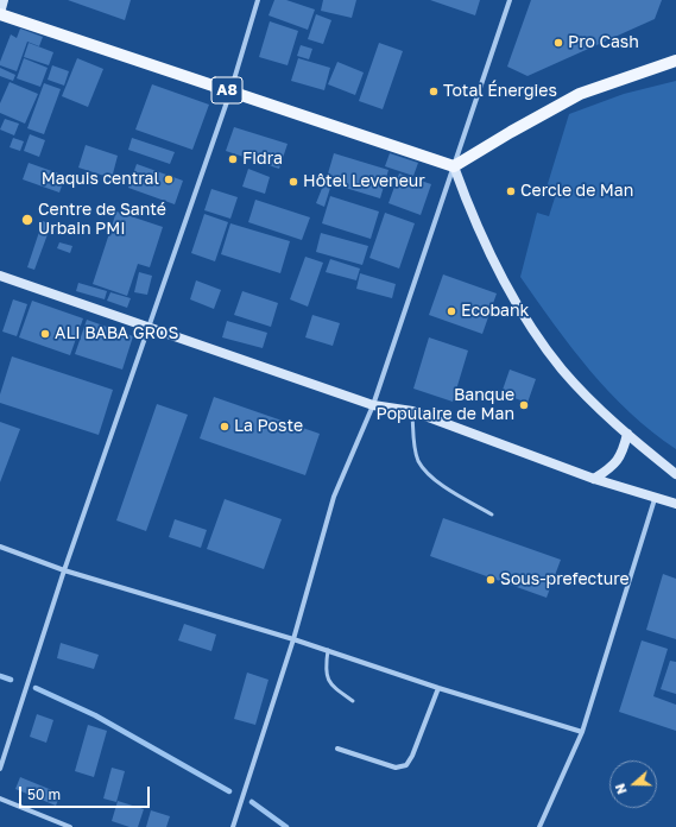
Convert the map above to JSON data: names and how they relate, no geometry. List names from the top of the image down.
{
  "streets": {
    "main road": ["A8"]
  },
  "places": [
    "Pro Cash",
    "Total Énergies",
    "Fidra",
    "Maquis central",
    "Hôtel Leveneur",
    "Cercle de Man",
    "Centre de Santé Urbain PMI",
    "Ecobank",
    "ALI BABA GROS",
    "Banque Populaire de Man",
    "La Poste",
    "Sous-prefecture"
  ],
  "scale_bar": "50 m",
  "north": "left"
}
